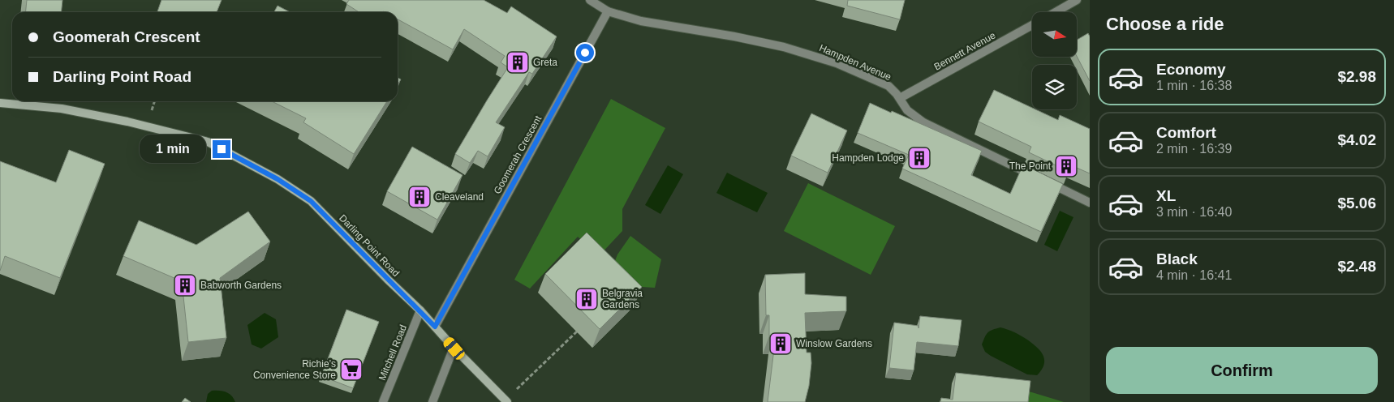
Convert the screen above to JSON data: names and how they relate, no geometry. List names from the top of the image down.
{
  "streets": {
    "street": [
      "Bennett Avenue",
      "Hampden Avenue",
      "Goomerah Crescent",
      "Darling Point Road",
      "Mitchell Road"
    ]
  },
  "crossings": [
    ["Bennett Avenue", "Hampden Avenue"],
    ["Hampden Avenue", "Goomerah Crescent"],
    ["Goomerah Crescent", "Darling Point Road"],
    ["Darling Point Road", "Mitchell Road"]
  ],
  "places": {
    "building": [
      "Greta",
      "Hampden Lodge",
      "The Point",
      "Cleaveland",
      "Babworth Gardens",
      "Belgravia Gardens",
      "Winslow Gardens"
    ],
    "supermarket": ["Richie’s Convenience Store"]
  },
  "north": "right",
  "page": {
    "heading": "Choose a ride",
    "banner": ["Goomerah Crescent", "Darling Point Road"],
    "list": [
      {
        "name": "Economy",
        "note": "1 min · 16:38",
        "value": "$2.98"
      },
      {
        "name": "Comfort",
        "note": "2 min · 16:39",
        "value": "$4.02"
      },
      {
        "name": "XL",
        "note": "3 min · 16:40",
        "value": "$5.06"
      },
      {
        "name": "Black",
        "note": "4 min · 16:41",
        "value": "$2.48"
      }
    ],
    "bubble": "1 min",
    "buttons": "Confirm"
  }
}
